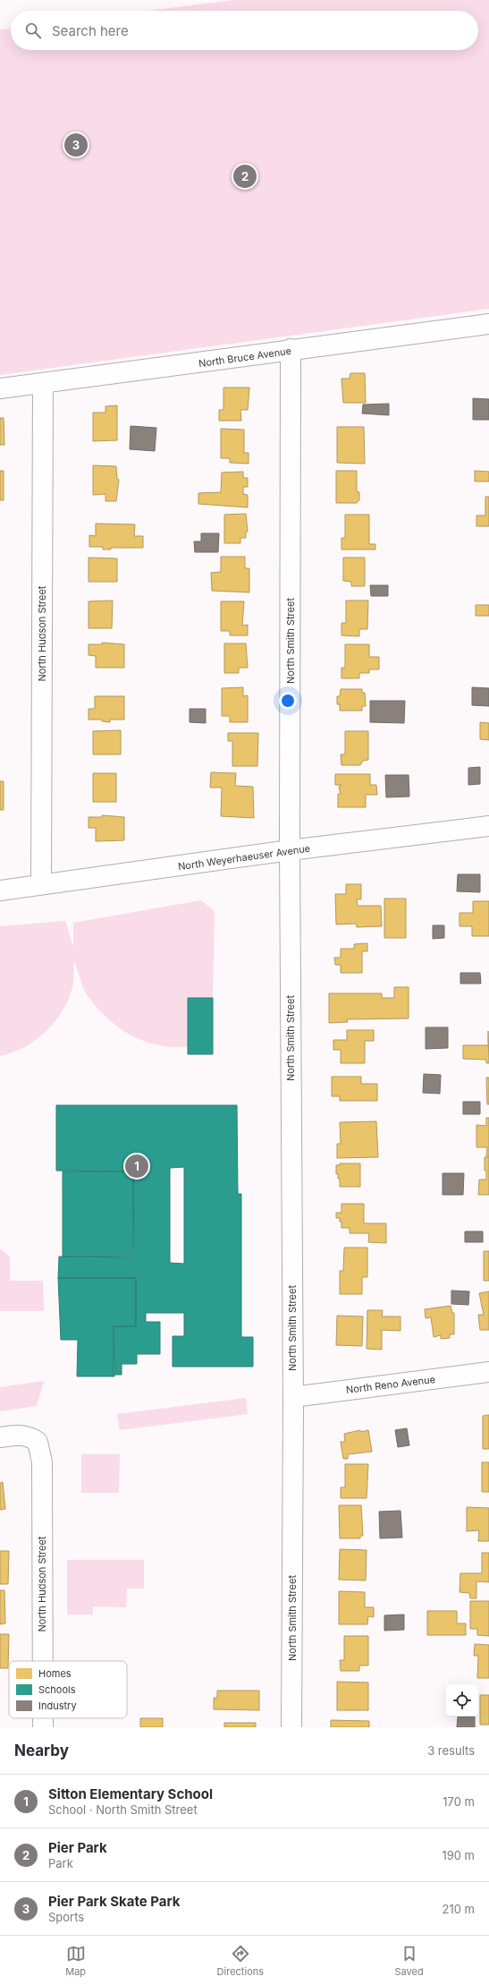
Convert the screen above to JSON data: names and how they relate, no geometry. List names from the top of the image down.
{
  "streets": {
    "street": [
      "North Bruce Avenue",
      "North Hudson Street",
      "North Smith Street",
      "North Weyerhaeuser Avenue",
      "North Reno Avenue"
    ]
  },
  "crossings": [
    ["North Bruce Avenue", "North Hudson Street"],
    ["North Bruce Avenue", "North Smith Street"],
    ["North Hudson Street", "North Weyerhaeuser Avenue"],
    ["North Smith Street", "North Weyerhaeuser Avenue"],
    ["North Smith Street", "North Reno Avenue"]
  ],
  "legend": ["Homes", "Schools", "Industry"],
  "page": {
    "search": "Search here",
    "pins": ["3", "2", "1"],
    "heading": ["Nearby", "3 results"],
    "list": [
      {
        "mark": "1",
        "name": "Sitton Elementary School",
        "note": "School · North Smith Street",
        "value": "170 m"
      },
      {
        "mark": "2",
        "name": "Pier Park",
        "note": "Park",
        "value": "190 m"
      },
      {
        "mark": "3",
        "name": "Pier Park Skate Park",
        "note": "Sports",
        "value": "210 m"
      }
    ],
    "nav": ["Map", "Directions", "Saved"]
  }
}
